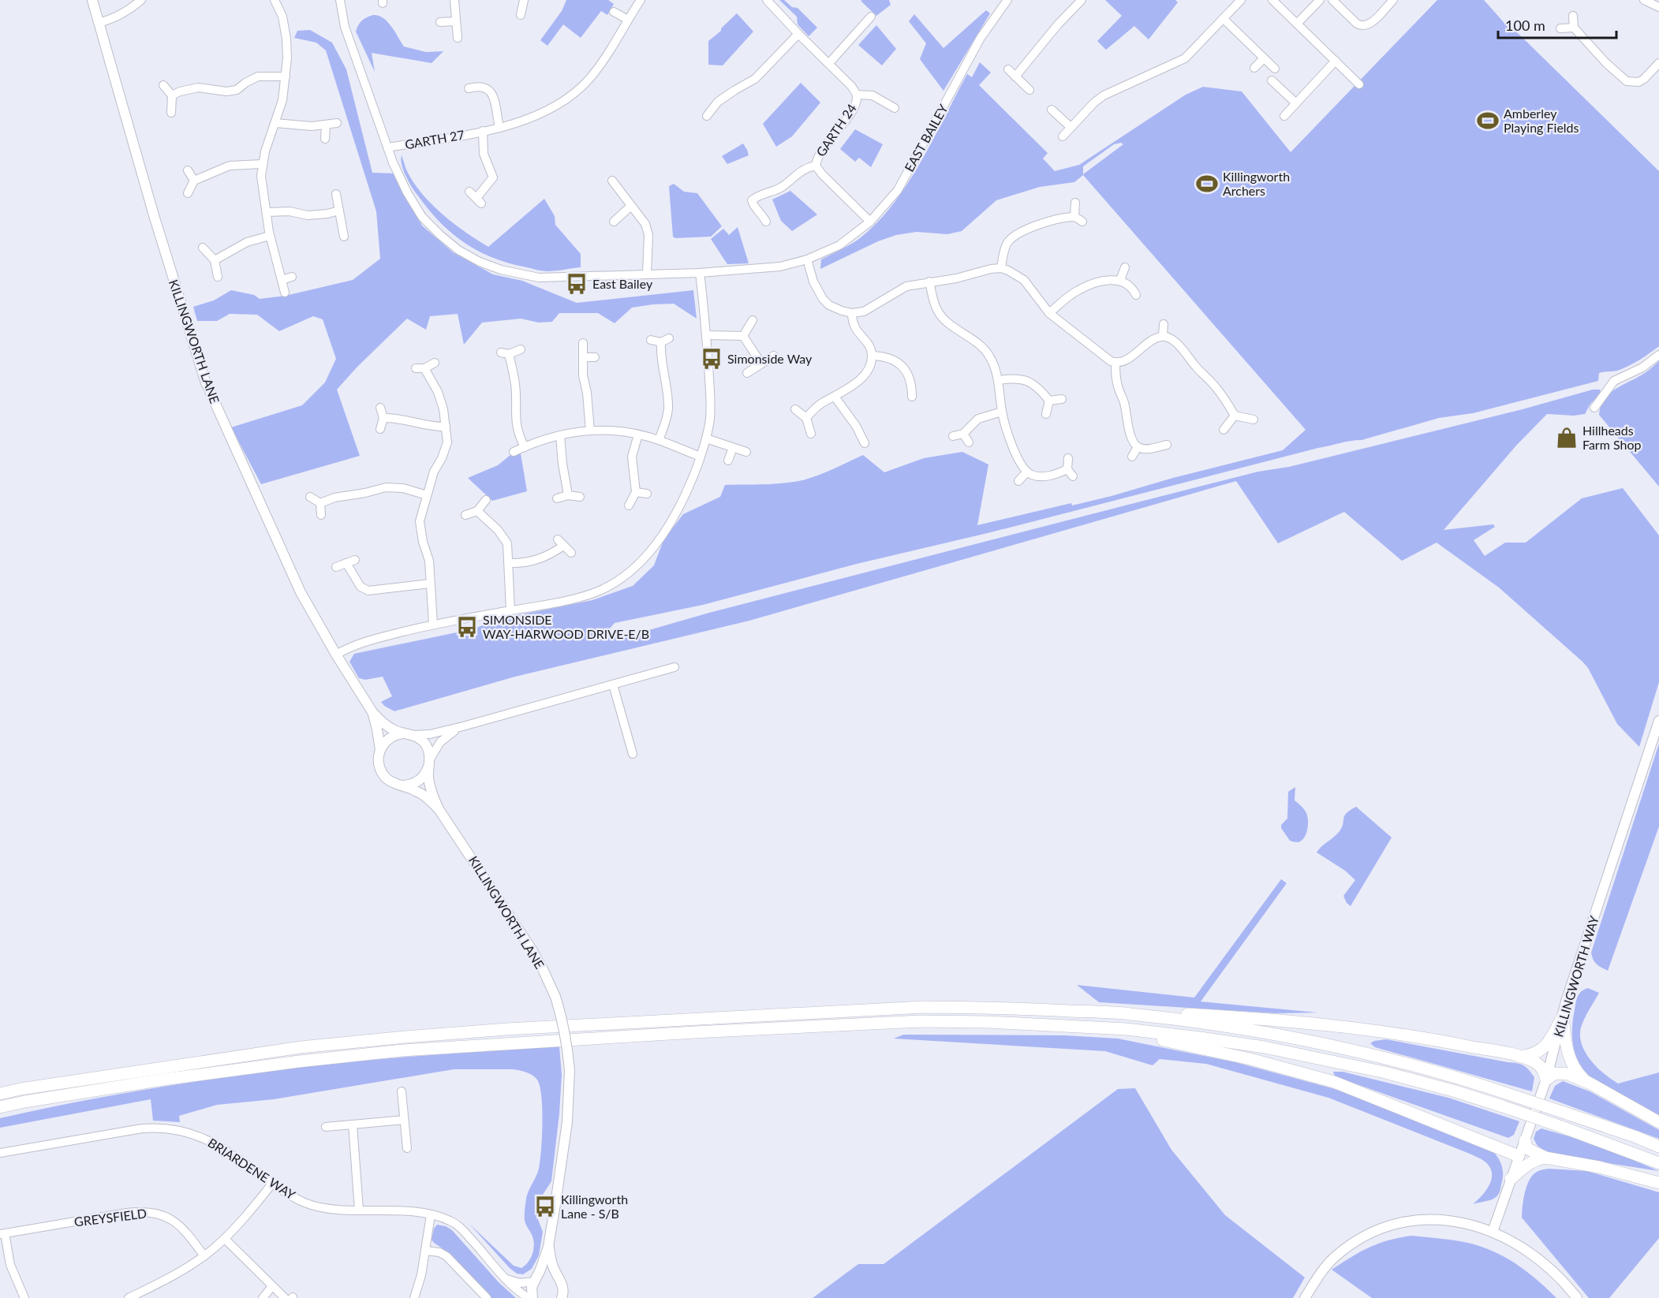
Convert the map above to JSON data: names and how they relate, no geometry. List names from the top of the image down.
{
  "streets": {
    "main road": ["KILLINGWORTH LANE", "KILLINGWORTH WAY"],
    "street": [
      "GARTH 24",
      "EAST BAILEY",
      "GARTH 27",
      "BRIARDENE WAY",
      "GREYSFIELD"
    ]
  },
  "crossings": [
    ["GARTH 24", "EAST BAILEY"],
    ["EAST BAILEY", "GARTH 27"]
  ],
  "places": {
    "sports": ["Amberley Playing Fields", "Killingworth Archers"],
    "bus stop": [
      "East Bailey",
      "Simonside Way",
      "SIMONSIDE WAY-HARWOOD DRIVE-E/B",
      "Killingworth Lane - S/B"
    ],
    "shop": ["Hillheads Farm Shop"]
  },
  "scale_bar": "100 m"
}
